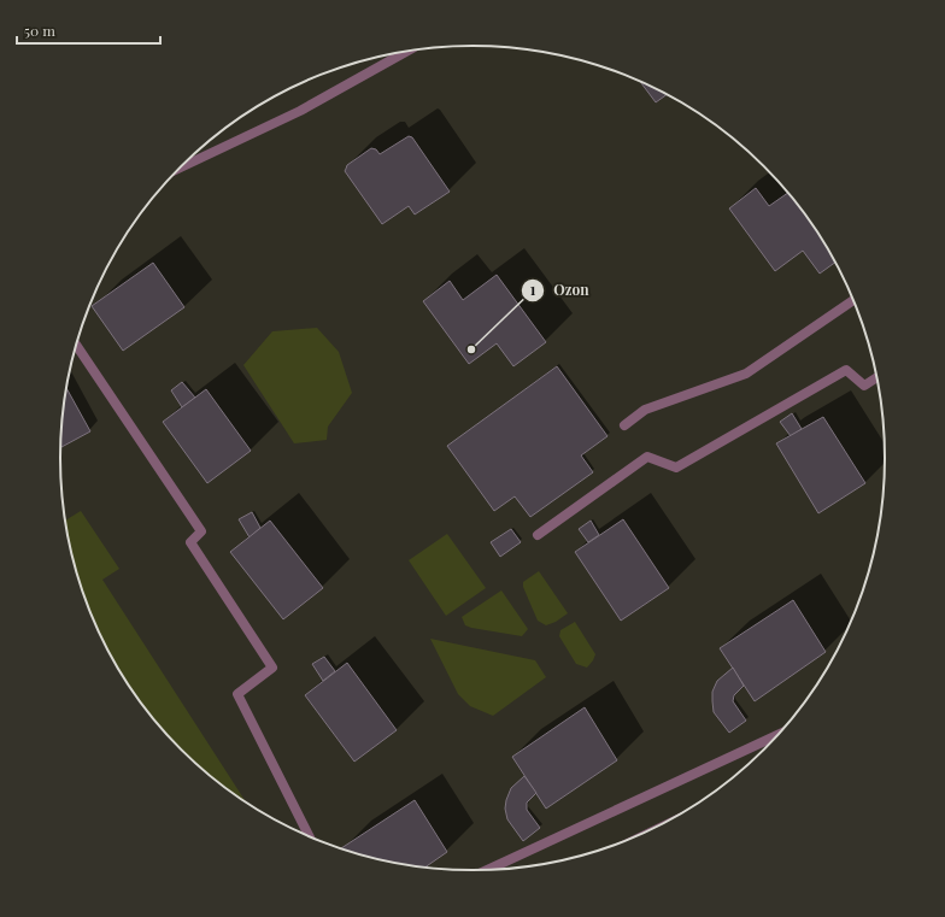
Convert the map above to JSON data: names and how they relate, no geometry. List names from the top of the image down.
{
  "places": ["Ozon"],
  "scale_bar": "50 m"
}
